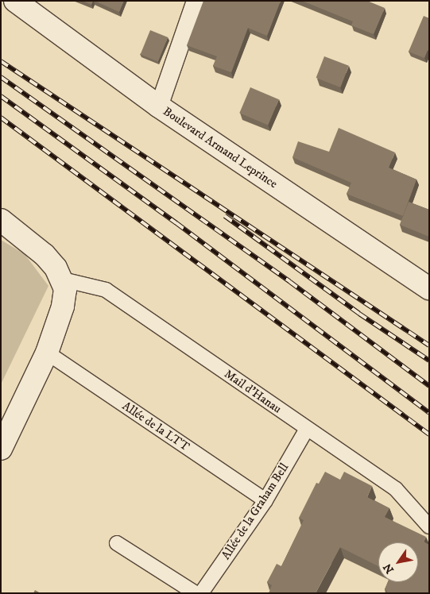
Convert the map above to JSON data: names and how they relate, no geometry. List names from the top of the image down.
{
  "streets": {
    "street": [
      "Boulevard Armand Leprince",
      "Mail d'Hanau",
      "Allée de la LTT",
      "Allée de la Graham Bell"
    ]
  },
  "crossings": [
    ["Mail d'Hanau", "Allée de la Graham Bell"],
    ["Allée de la LTT", "Allée de la Graham Bell"]
  ],
  "north": "bottom left"
}
